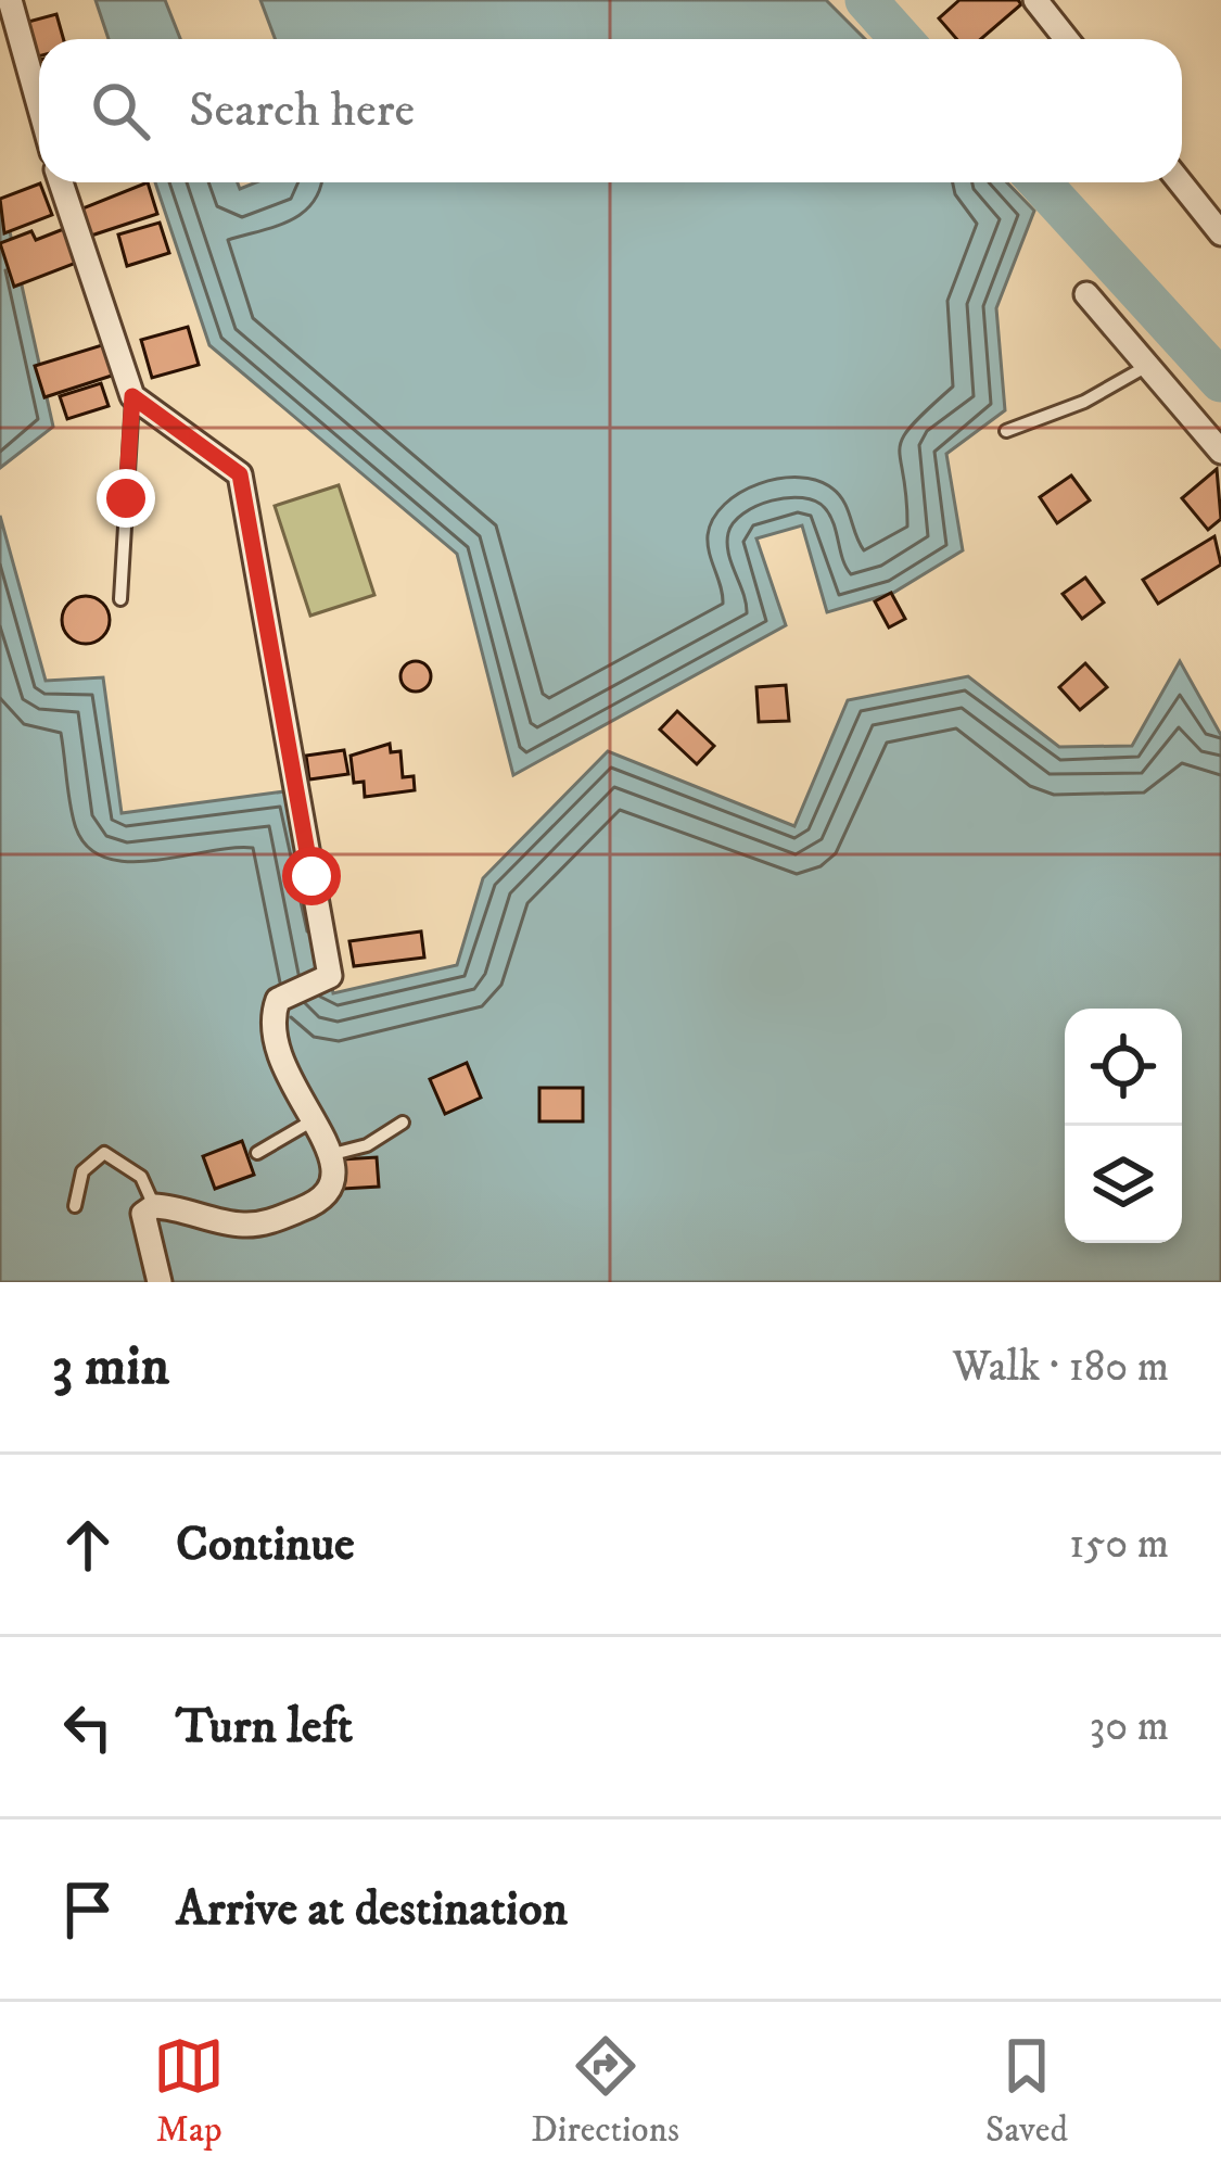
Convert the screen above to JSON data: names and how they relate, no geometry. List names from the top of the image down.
{
  "page": {
    "search": "Search here",
    "heading": ["3 min", "Walk · 180 m"],
    "list": [
      ["Continue", "150 m"],
      ["Turn left", "30 m"],
      "Arrive at destination"
    ],
    "nav": ["Map", "Directions", "Saved"]
  }
}
